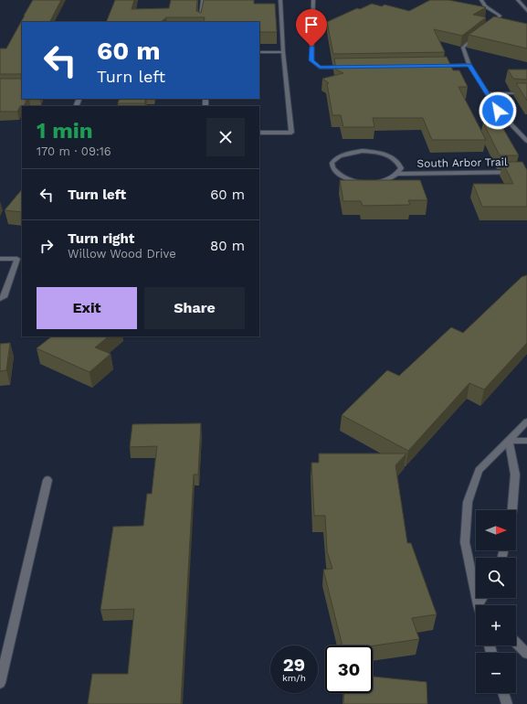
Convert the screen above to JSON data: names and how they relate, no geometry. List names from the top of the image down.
{
  "streets": {
    "street": ["South Arbor Trail"]
  },
  "north": "right",
  "page": {
    "turn": ["60 m", "Turn left"],
    "heading": ["1 min", "170 m · 09:16"],
    "list": [
      {
        "name": "Turn left",
        "value": "60 m"
      },
      {
        "name": "Turn right",
        "note": "Willow Wood Drive",
        "value": "80 m"
      }
    ],
    "buttons": ["Exit", "Share"],
    "map_buttons": ["+", "−"],
    "speed": "29 km/h",
    "limit": "30"
  }
}
